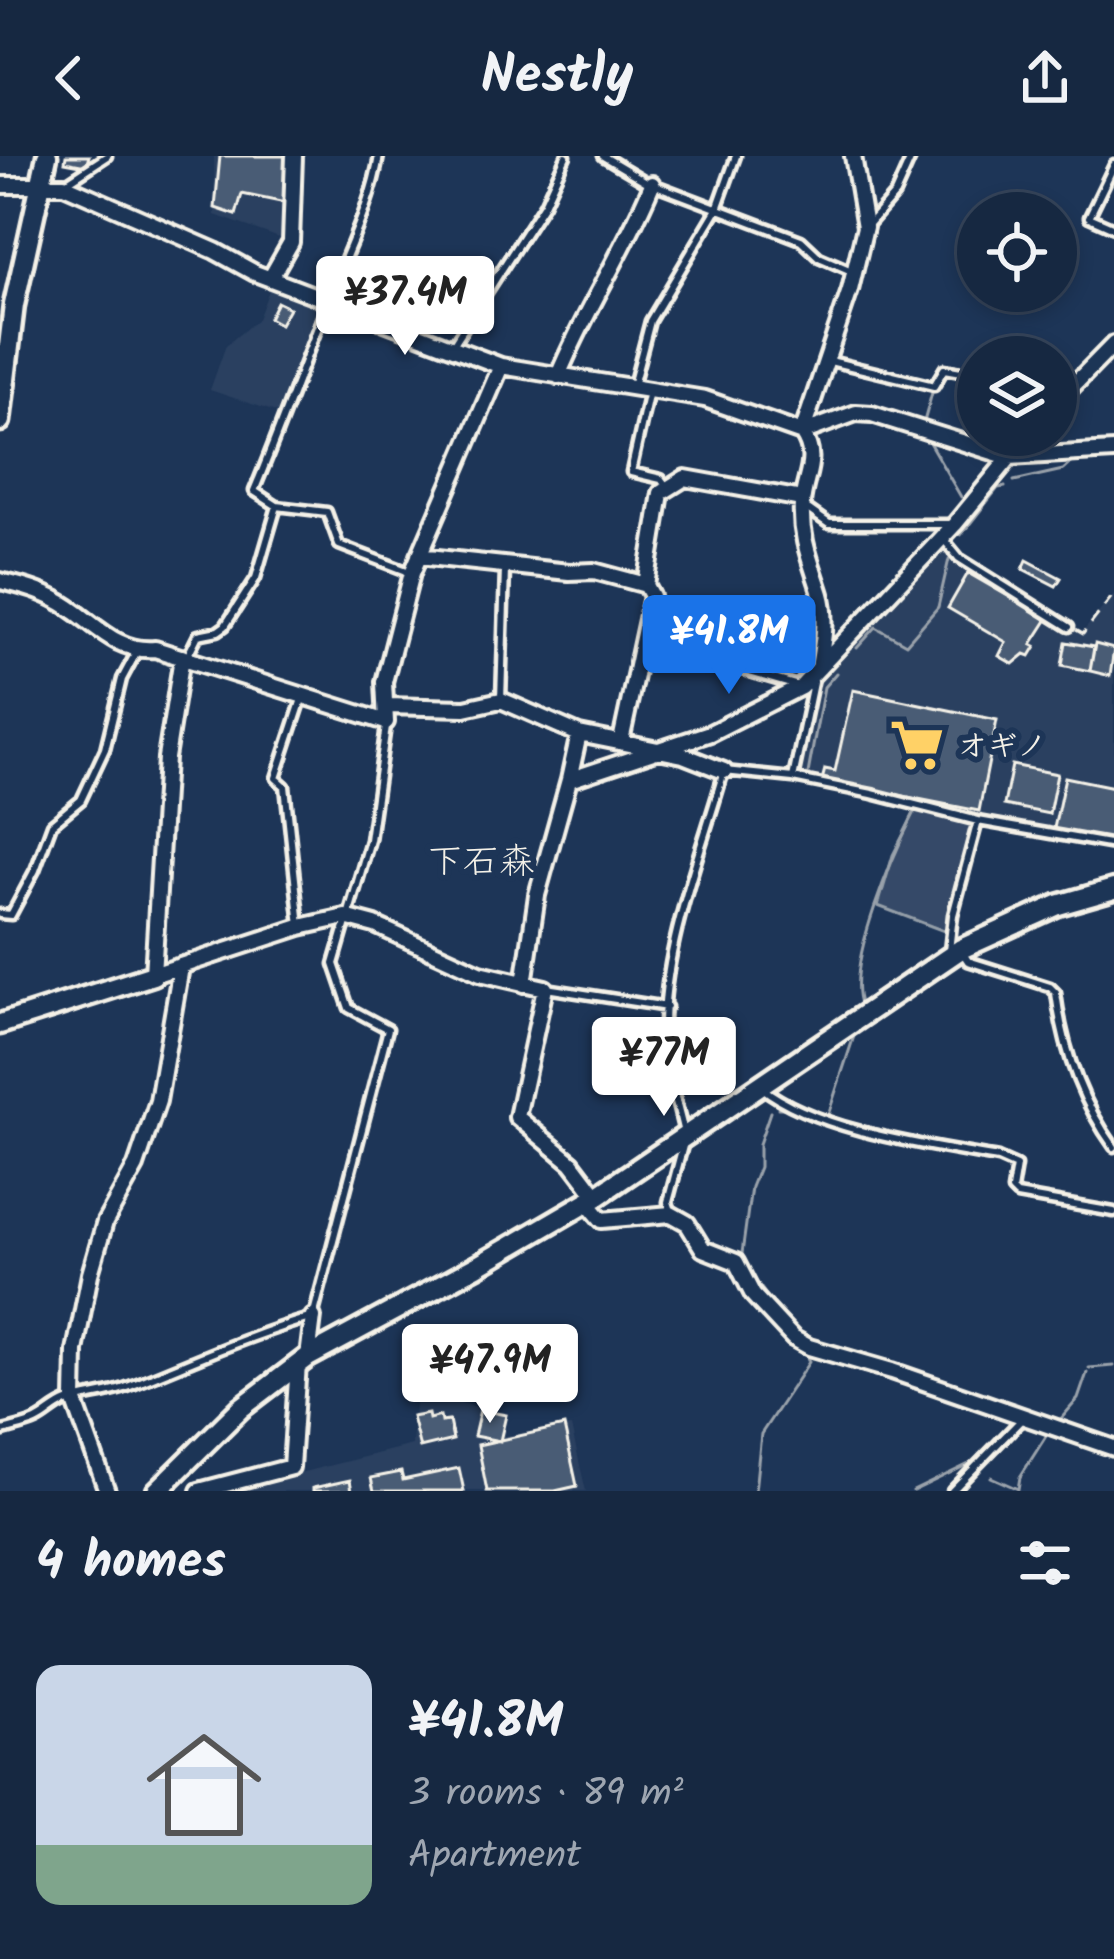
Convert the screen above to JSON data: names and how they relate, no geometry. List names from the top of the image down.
{
  "districts": ["下石森"],
  "places": {
    "supermarket": ["オギノ"]
  },
  "page": {
    "header": "Nestly",
    "price": [
      "¥37.4M",
      "¥41.8M",
      "¥77M",
      "¥47.9M"
    ],
    "heading": "4 homes",
    "list": [
      {
        "name": "¥41.8M",
        "note": "3 rooms · 89 m² · Apartment"
      }
    ]
  }
}
